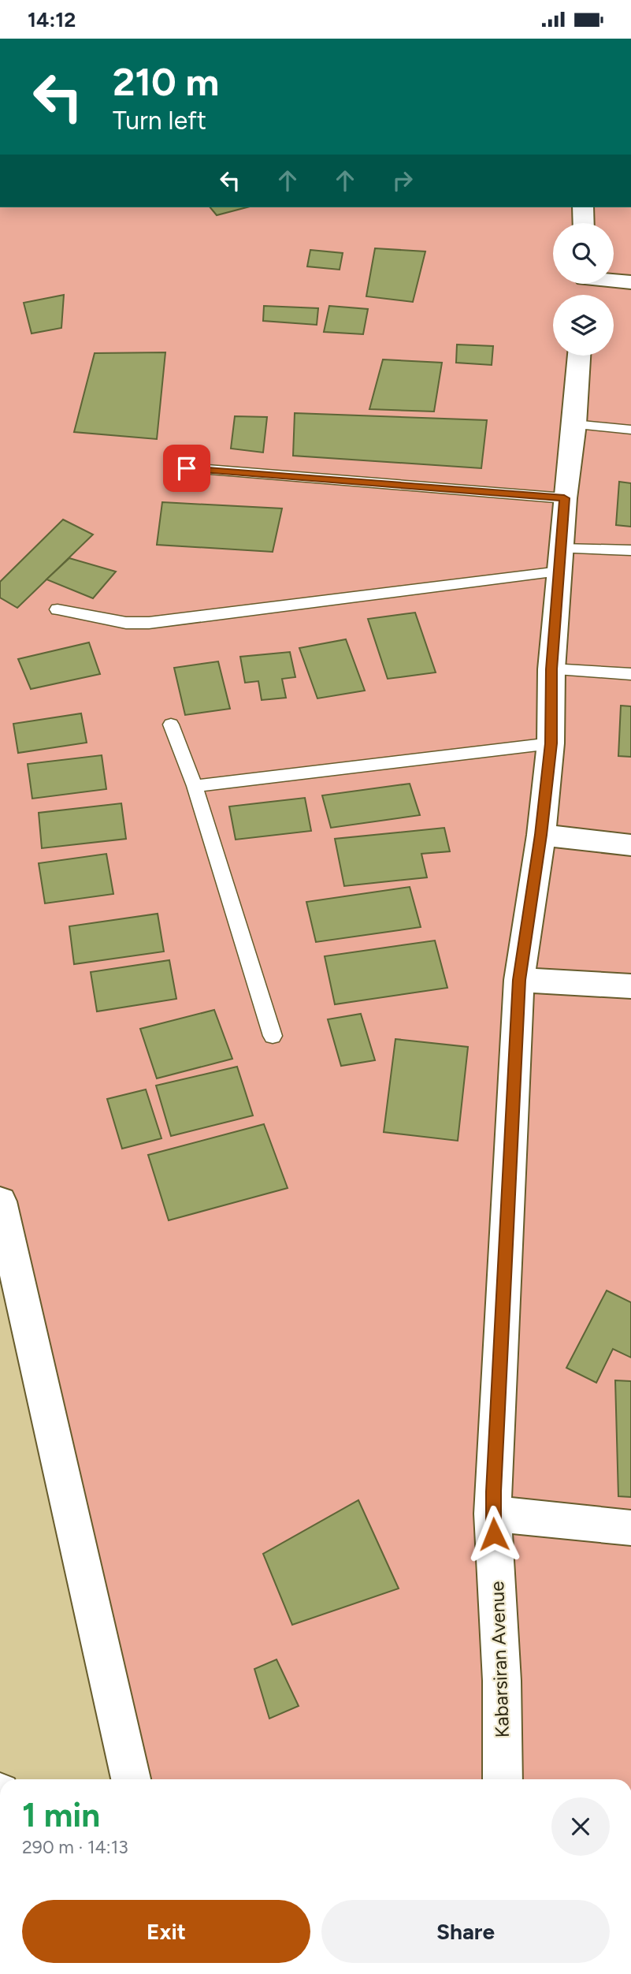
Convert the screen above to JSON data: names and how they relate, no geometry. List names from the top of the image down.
{
  "streets": {
    "main road": ["Kabarsiran Avenue"]
  },
  "page": {
    "status": "14:12",
    "turn": ["210 m", "Turn left"],
    "heading": ["1 min", "290 m · 14:13"],
    "buttons": ["Exit", "Share"]
  }
}
